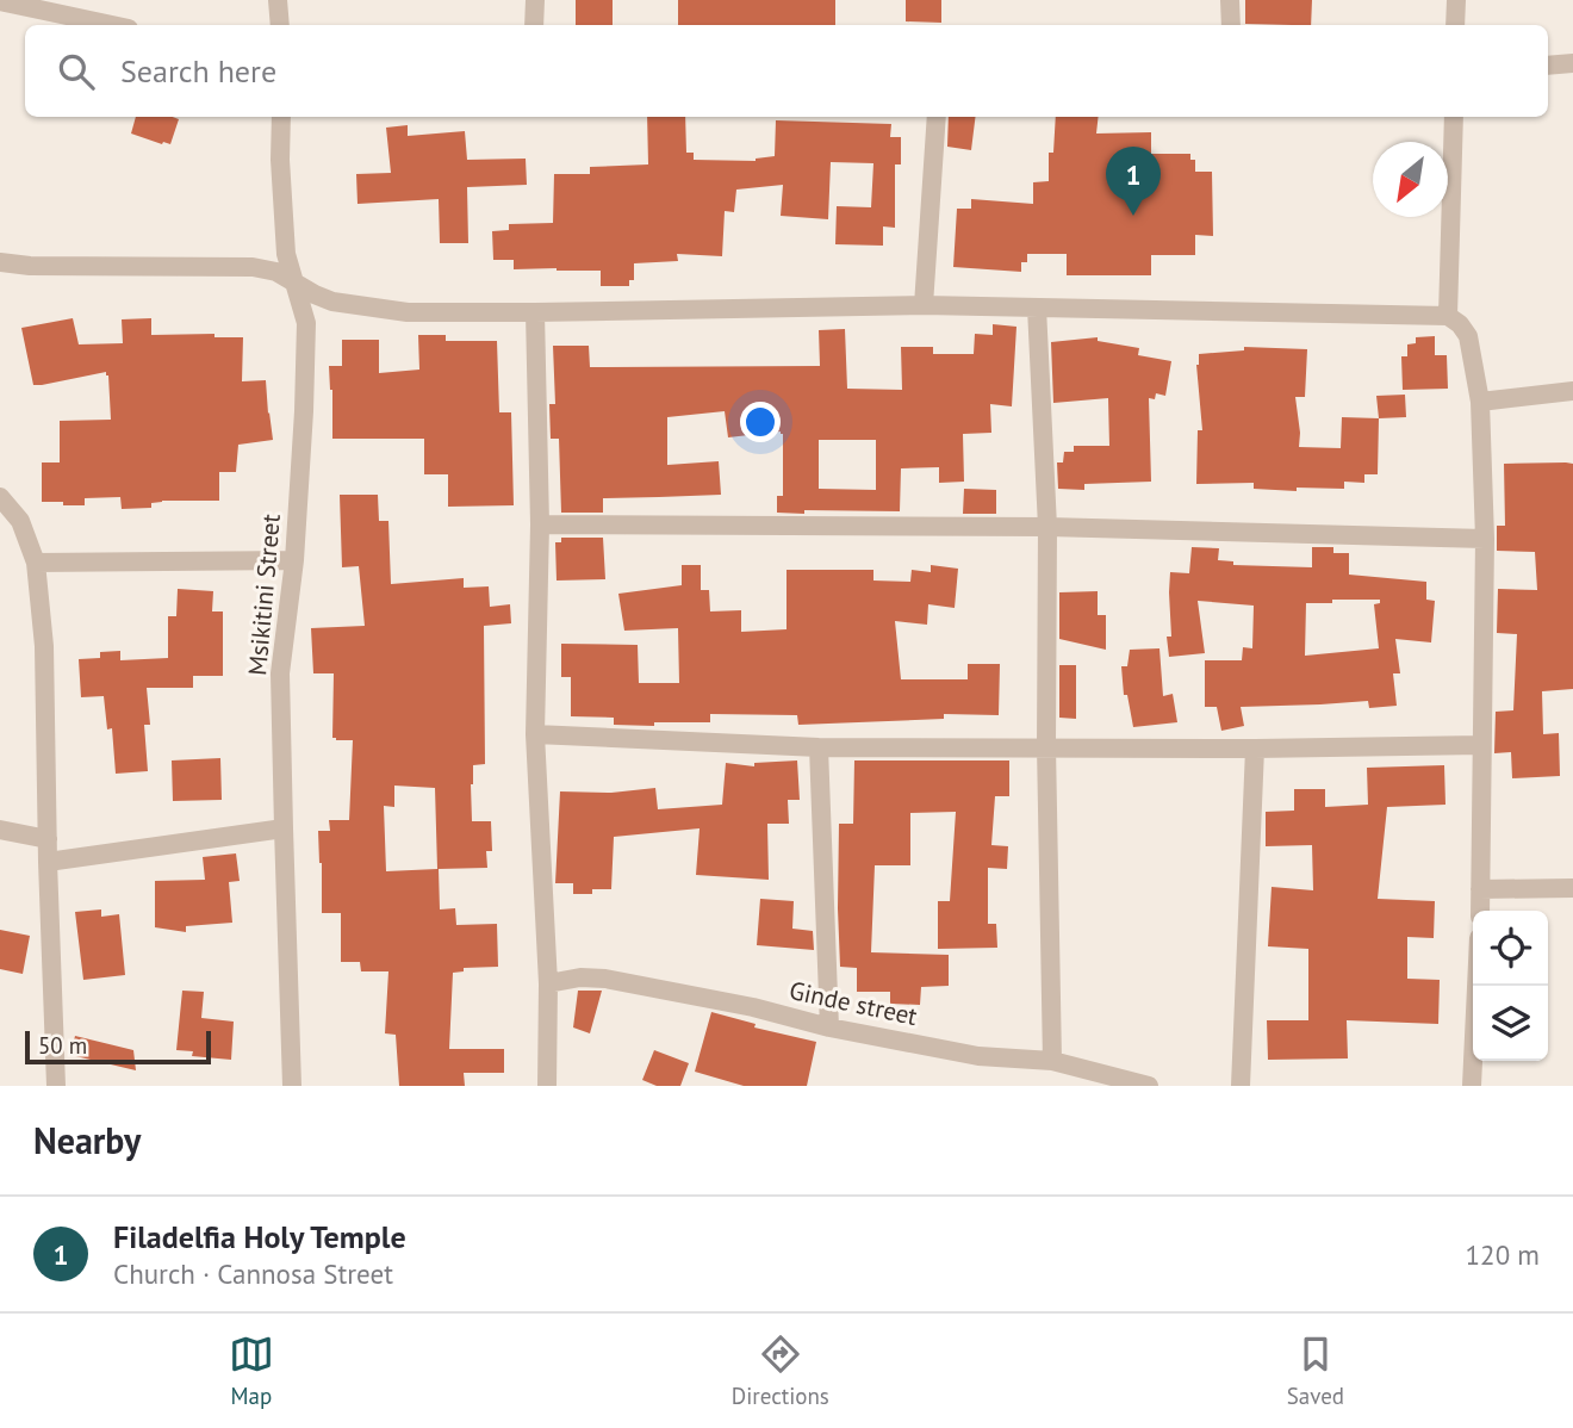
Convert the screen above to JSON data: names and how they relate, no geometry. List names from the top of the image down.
{
  "streets": {
    "street": ["Msikitini Street", "Ginde street"]
  },
  "scale_bar": "50 m",
  "north": "bottom left",
  "page": {
    "search": "Search here",
    "pins": "1",
    "scale": "50 m",
    "heading": "Nearby",
    "list": [
      {
        "mark": "1",
        "name": "Filadelfia Holy Temple",
        "note": "Church · Cannosa Street",
        "value": "120 m"
      }
    ],
    "nav": ["Map", "Directions", "Saved"]
  }
}
